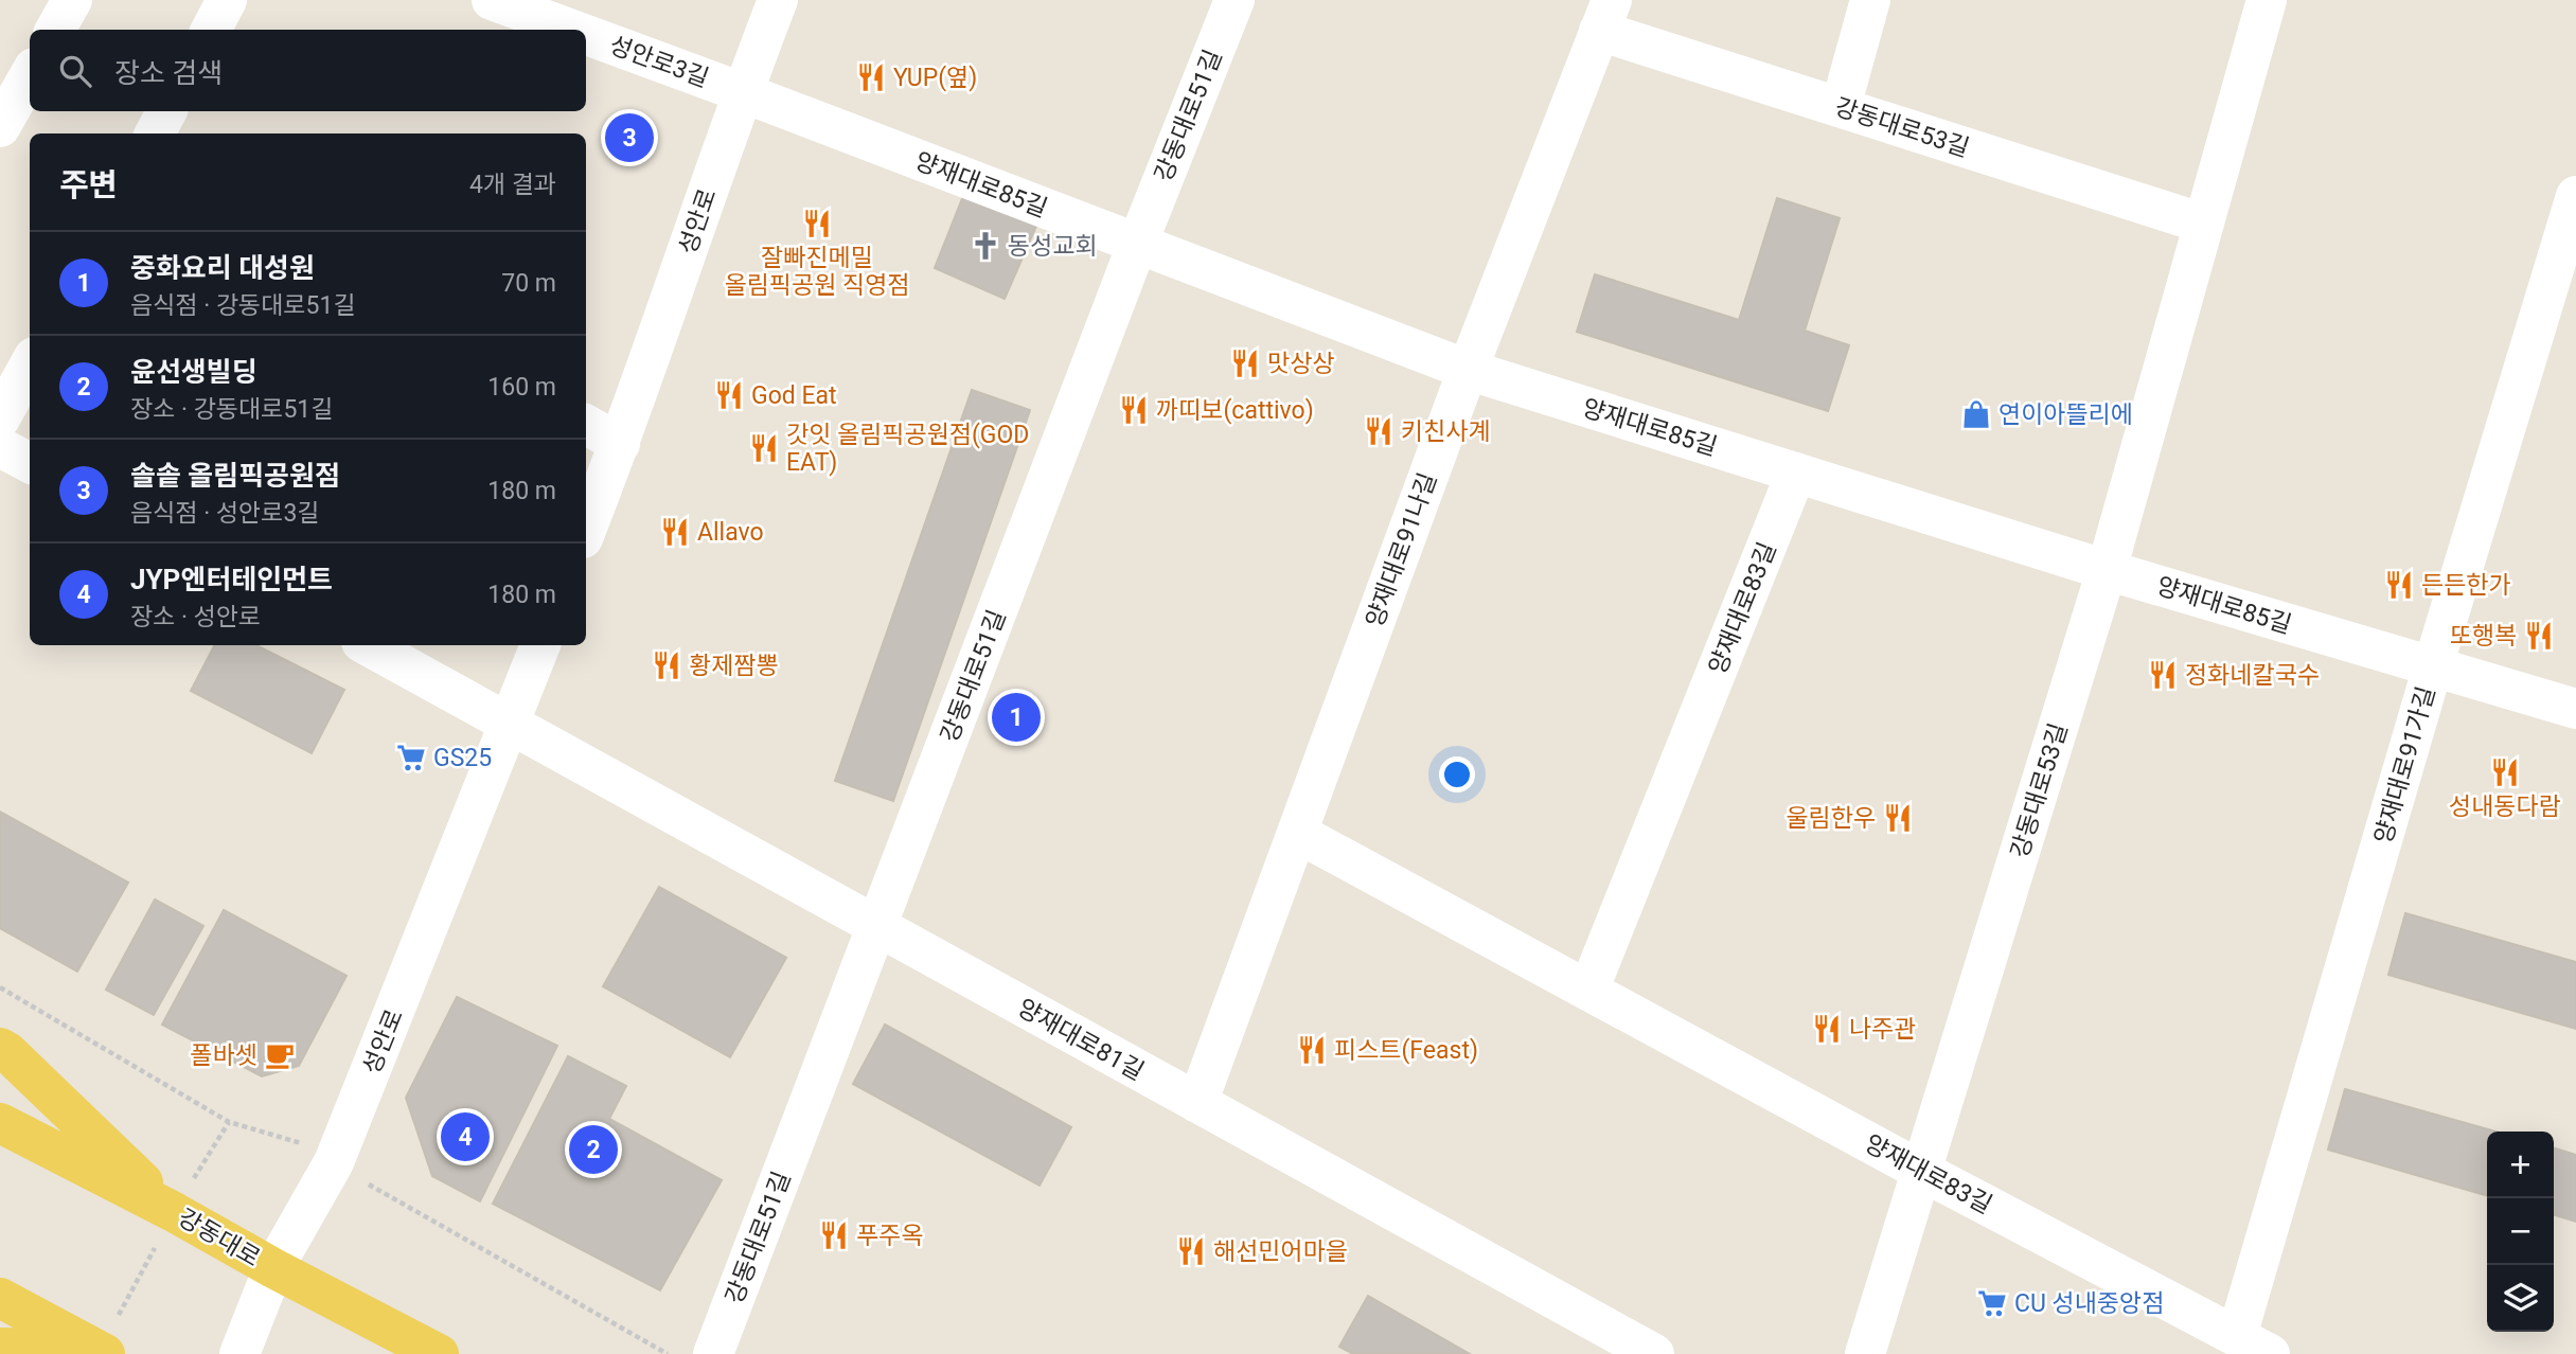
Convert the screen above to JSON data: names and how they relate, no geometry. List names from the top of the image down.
{
  "streets": {
    "main road": ["강동대로"],
    "street": [
      "성안로3길",
      "강동대로51길",
      "강동대로53길",
      "양재대로85길",
      "성안로",
      "양재대로91나길",
      "양재대로83길",
      "양재대로91가길",
      "양재대로81길"
    ]
  },
  "crossings": [
    ["성안로3길", "양재대로85길"],
    ["성안로3길", "성안로"],
    ["강동대로51길", "양재대로85길"],
    ["강동대로51길", "양재대로81길"],
    ["강동대로53길", "양재대로85길"],
    ["강동대로53길", "양재대로91나길"],
    ["강동대로53길", "양재대로83길"],
    ["양재대로85길", "성안로"],
    ["양재대로85길", "양재대로91나길"],
    ["양재대로85길", "양재대로83길"],
    ["양재대로85길", "양재대로91가길"],
    ["성안로", "양재대로81길"],
    ["성안로", "강동대로"],
    ["양재대로91나길", "양재대로83길"],
    ["양재대로91나길", "양재대로81길"],
    ["양재대로83길", "양재대로91가길"]
  ],
  "places": {
    "restaurant": [
      "YUP(옆)",
      "잘빠진메밀 올림픽공원 직영점",
      "맛상상",
      "God Eat",
      "까띠보(cattivo)",
      "키친사계",
      "갓잇 올림픽공원점(GOD EAT)",
      "Allavo",
      "든든한가",
      "또행복",
      "황제짬뽕",
      "정화네칼국수",
      "성내동다람",
      "울림한우",
      "나주관",
      "피스트(Feast)",
      "푸주옥",
      "해선민어마을"
    ],
    "church": ["동성교회"],
    "shop": ["연이아뜰리에"],
    "supermarket": ["GS25", "CU 성내중앙점"],
    "cafe": ["폴바셋"]
  },
  "page": {
    "search": "장소 검색",
    "pins": [
      "3",
      "1",
      "4",
      "2"
    ],
    "heading": ["주변", "4개 결과"],
    "list": [
      {
        "mark": "1",
        "name": "중화요리 대성원",
        "note": "음식점 · 강동대로51길",
        "value": "70 m"
      },
      {
        "mark": "2",
        "name": "윤선생빌딩",
        "note": "장소 · 강동대로51길",
        "value": "160 m"
      },
      {
        "mark": "3",
        "name": "솔솥 올림픽공원점",
        "note": "음식점 · 성안로3길",
        "value": "180 m"
      },
      {
        "mark": "4",
        "name": "JYP엔터테인먼트",
        "note": "장소 · 성안로",
        "value": "180 m"
      }
    ],
    "map_buttons": ["+", "−"]
  }
}
